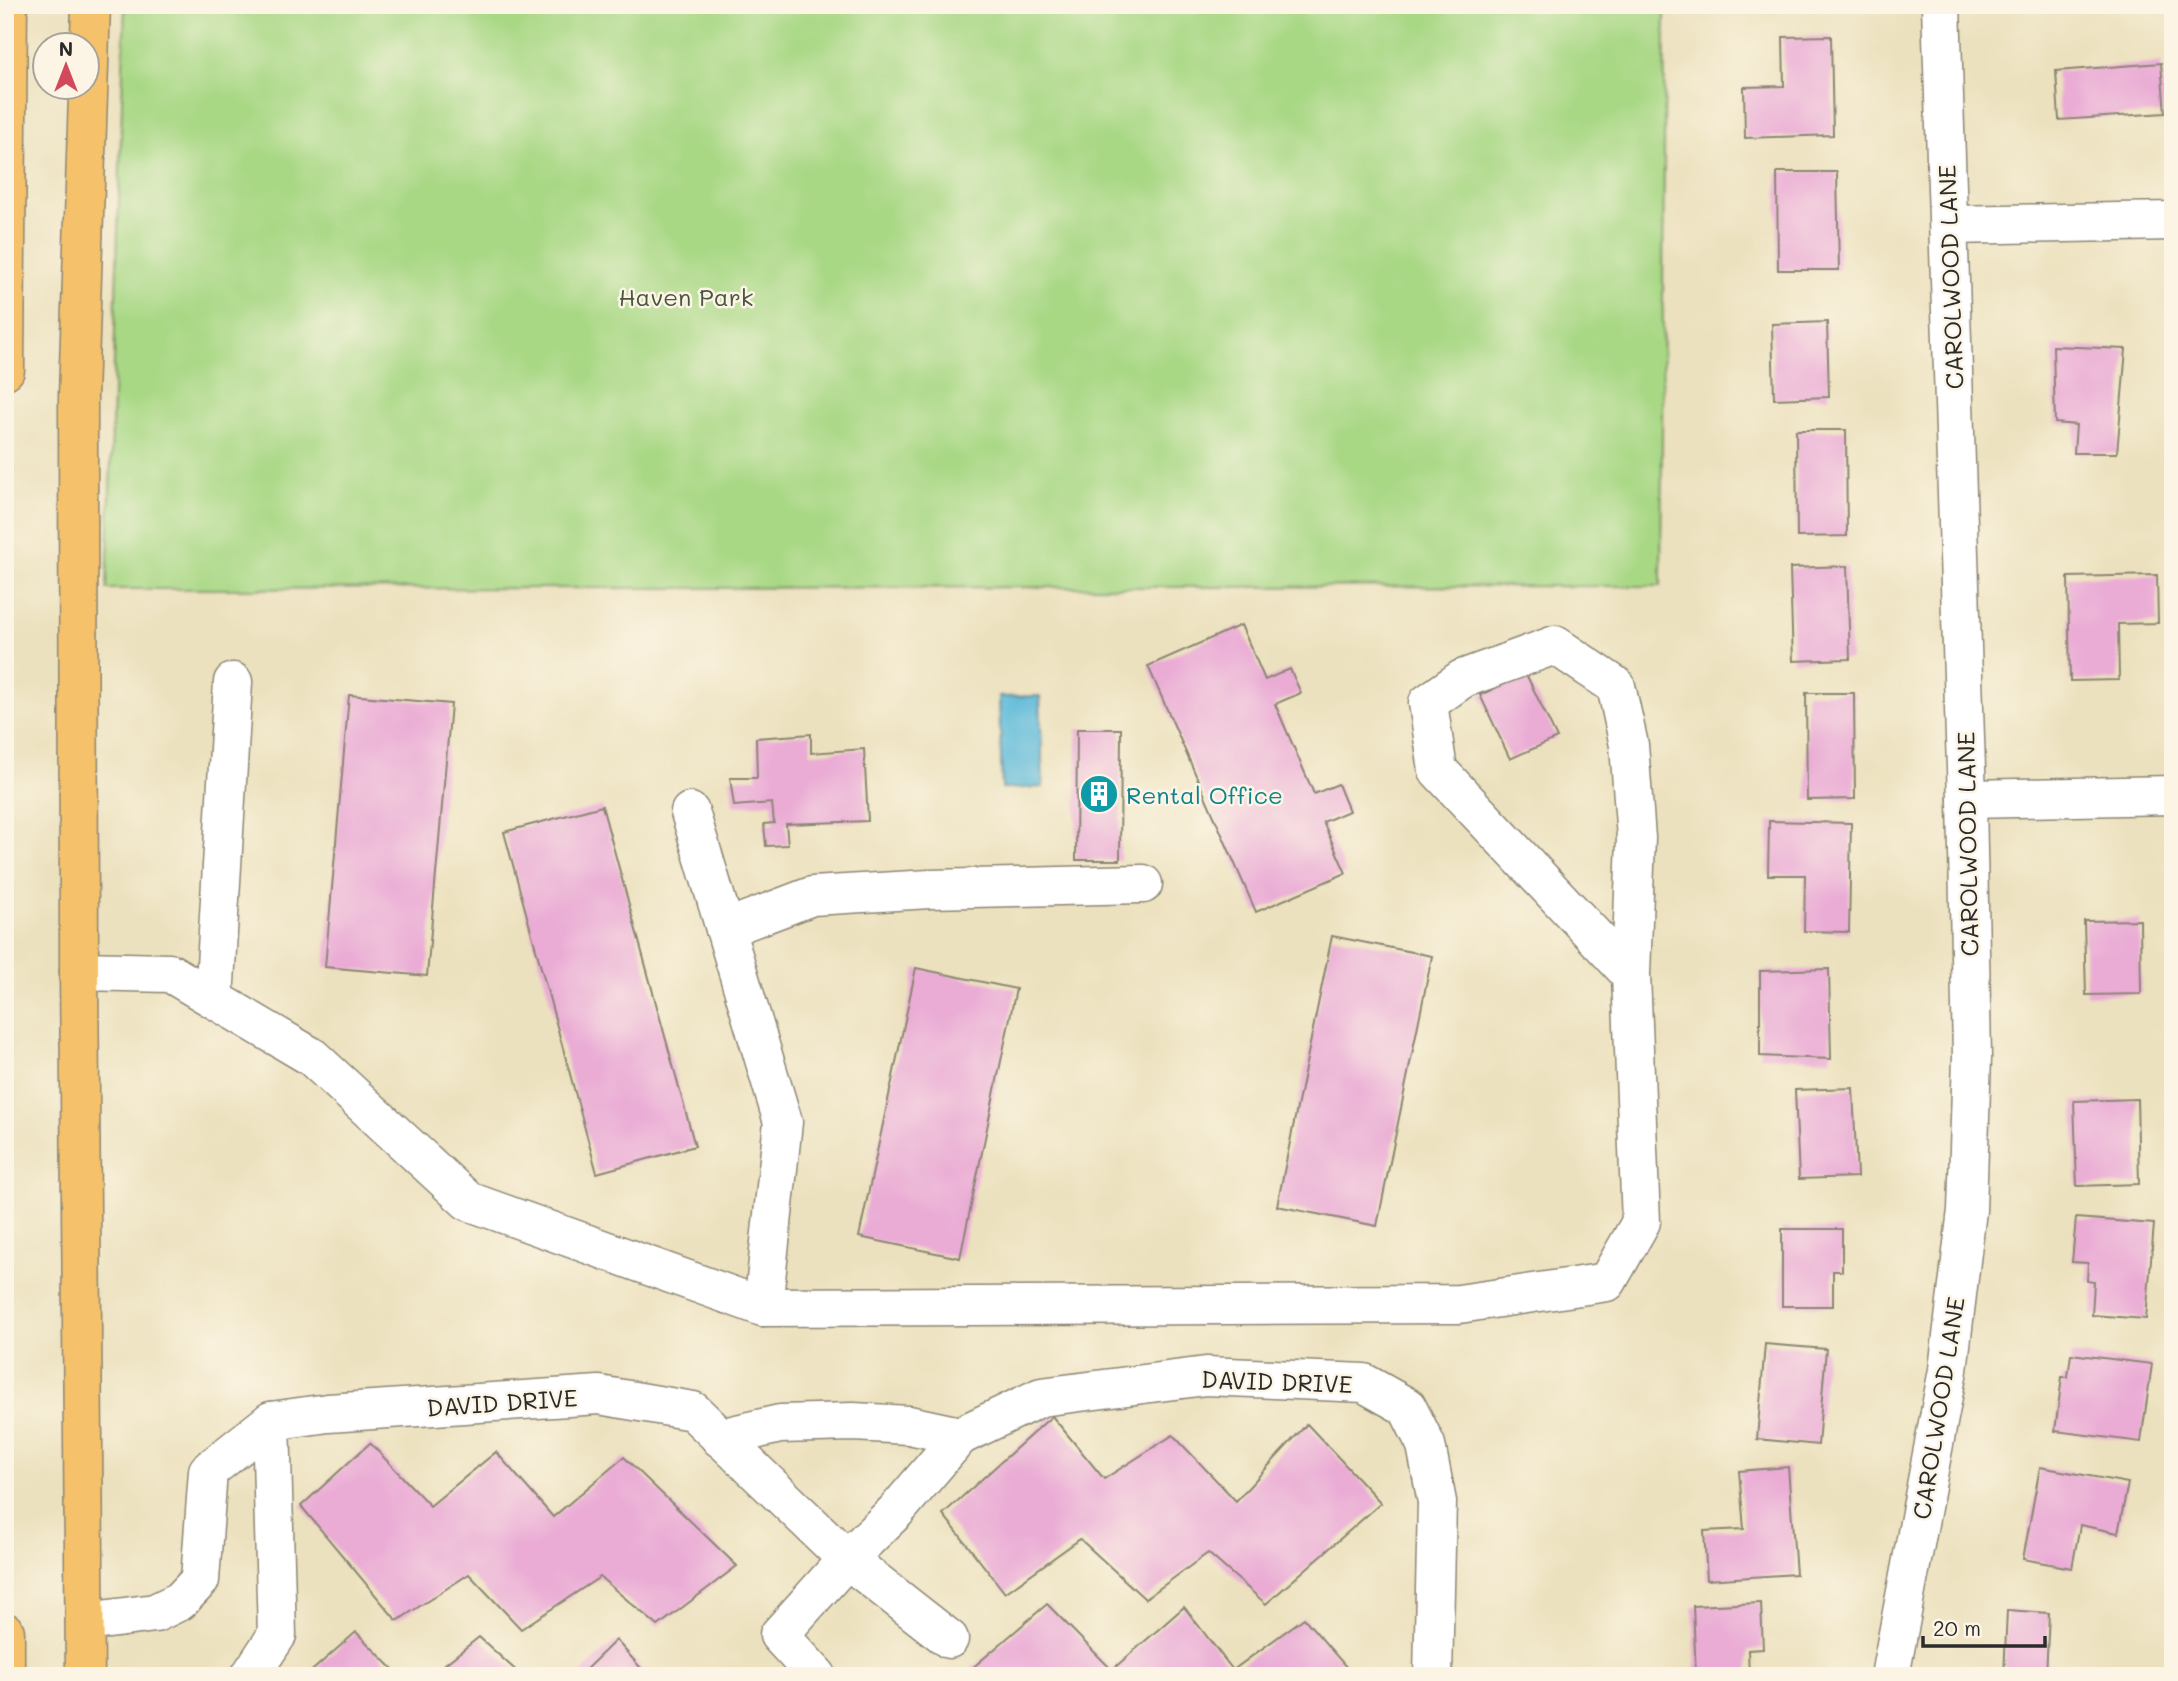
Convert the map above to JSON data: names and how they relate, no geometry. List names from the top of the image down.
{
  "streets": {
    "street": ["CAROLWOOD LANE", "DAVID DRIVE"]
  },
  "parks": ["Haven Park"],
  "places": {
    "building": ["Rental Office"]
  },
  "scale_bar": "20 m",
  "north": "top"
}
